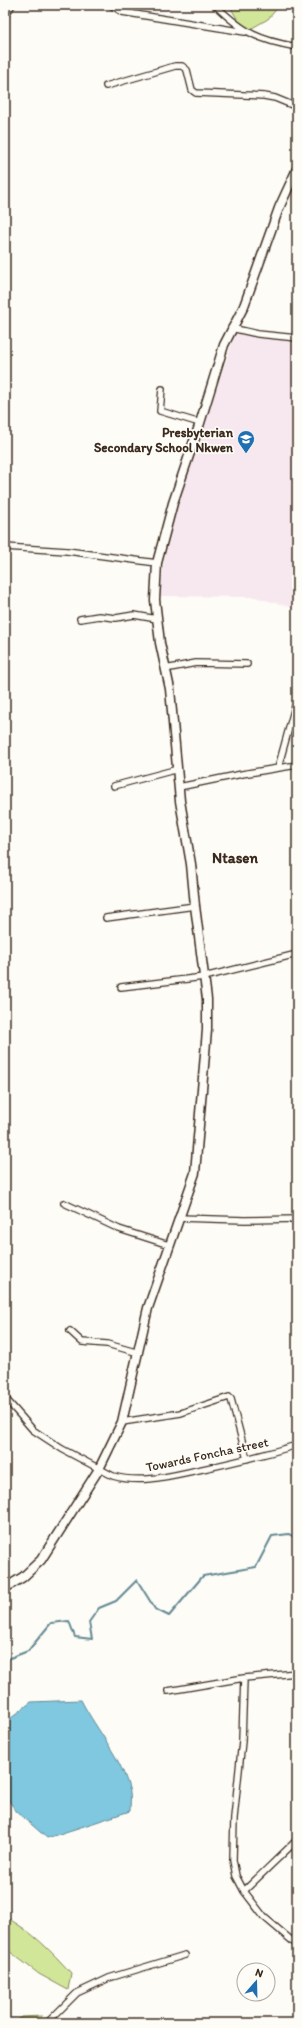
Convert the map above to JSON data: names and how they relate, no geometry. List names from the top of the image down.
{
  "streets": {
    "street": ["Towards Foncha street"]
  },
  "districts": ["Ntasen"],
  "places": {
    "school or university": ["Presbyterian Secondary School Nkwen"]
  },
  "north": "top"
}
